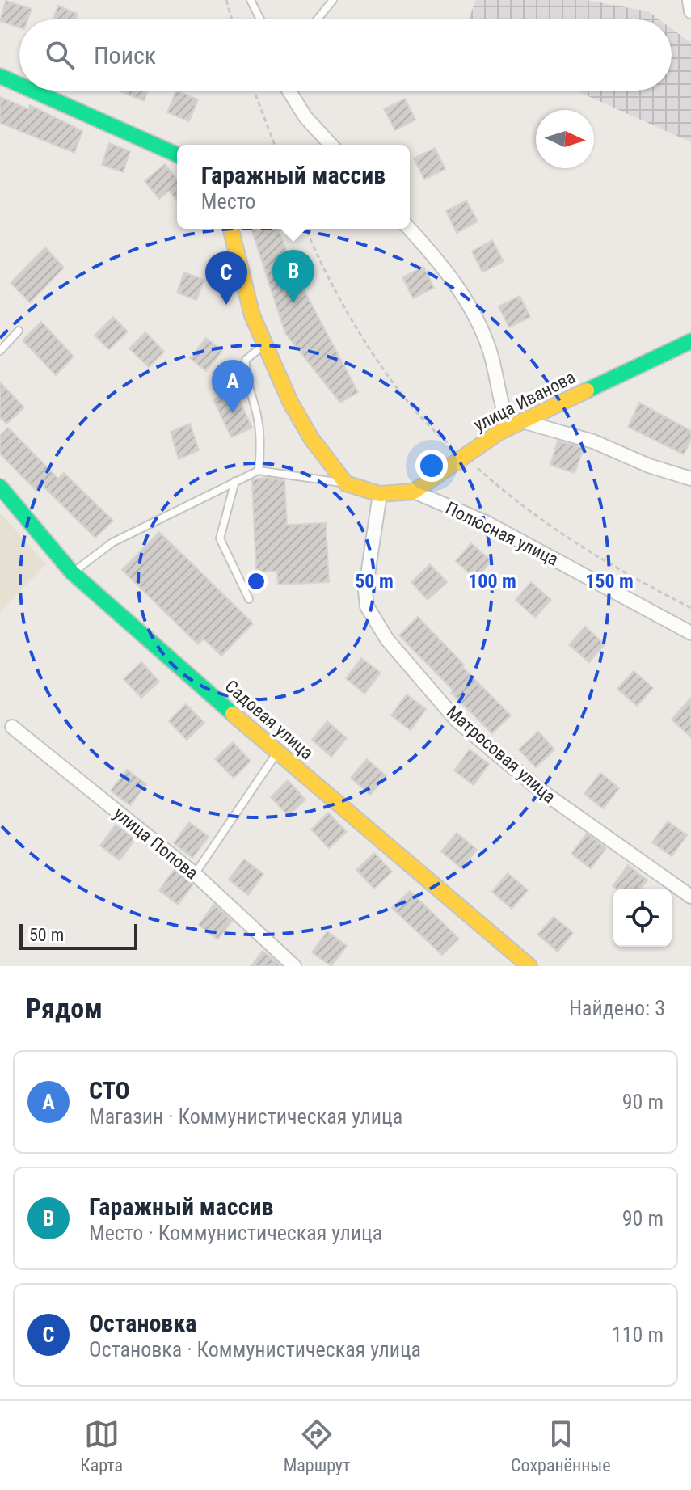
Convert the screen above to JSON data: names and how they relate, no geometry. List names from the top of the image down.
{
  "streets": {
    "street": [
      "улица Иванова",
      "Полюсная улица",
      "Садовая улица",
      "Матросовая улица",
      "улица Попова"
    ]
  },
  "crossings": [
    ["улица Иванова", "Полюсная улица"]
  ],
  "scale_bar": "50 m",
  "north": "right",
  "page": {
    "search": "Поиск",
    "popup": ["Гаражный массив", "Место"],
    "pins": ["B", "C", "A"],
    "scale": "50 m",
    "heading": ["Рядом", "Найдено: 3"],
    "list": [
      {
        "mark": "A",
        "name": "СТО",
        "note": "Магазин · Коммунистическая улица",
        "value": "90 m"
      },
      {
        "mark": "B",
        "name": "Гаражный массив",
        "note": "Место · Коммунистическая улица",
        "value": "90 m"
      },
      {
        "mark": "C",
        "name": "Остановка",
        "note": "Остановка · Коммунистическая улица",
        "value": "110 m"
      }
    ],
    "nav": ["Карта", "Маршрут", "Сохранённые"]
  },
  "rings": ["50 m", "100 m", "150 m"]
}
